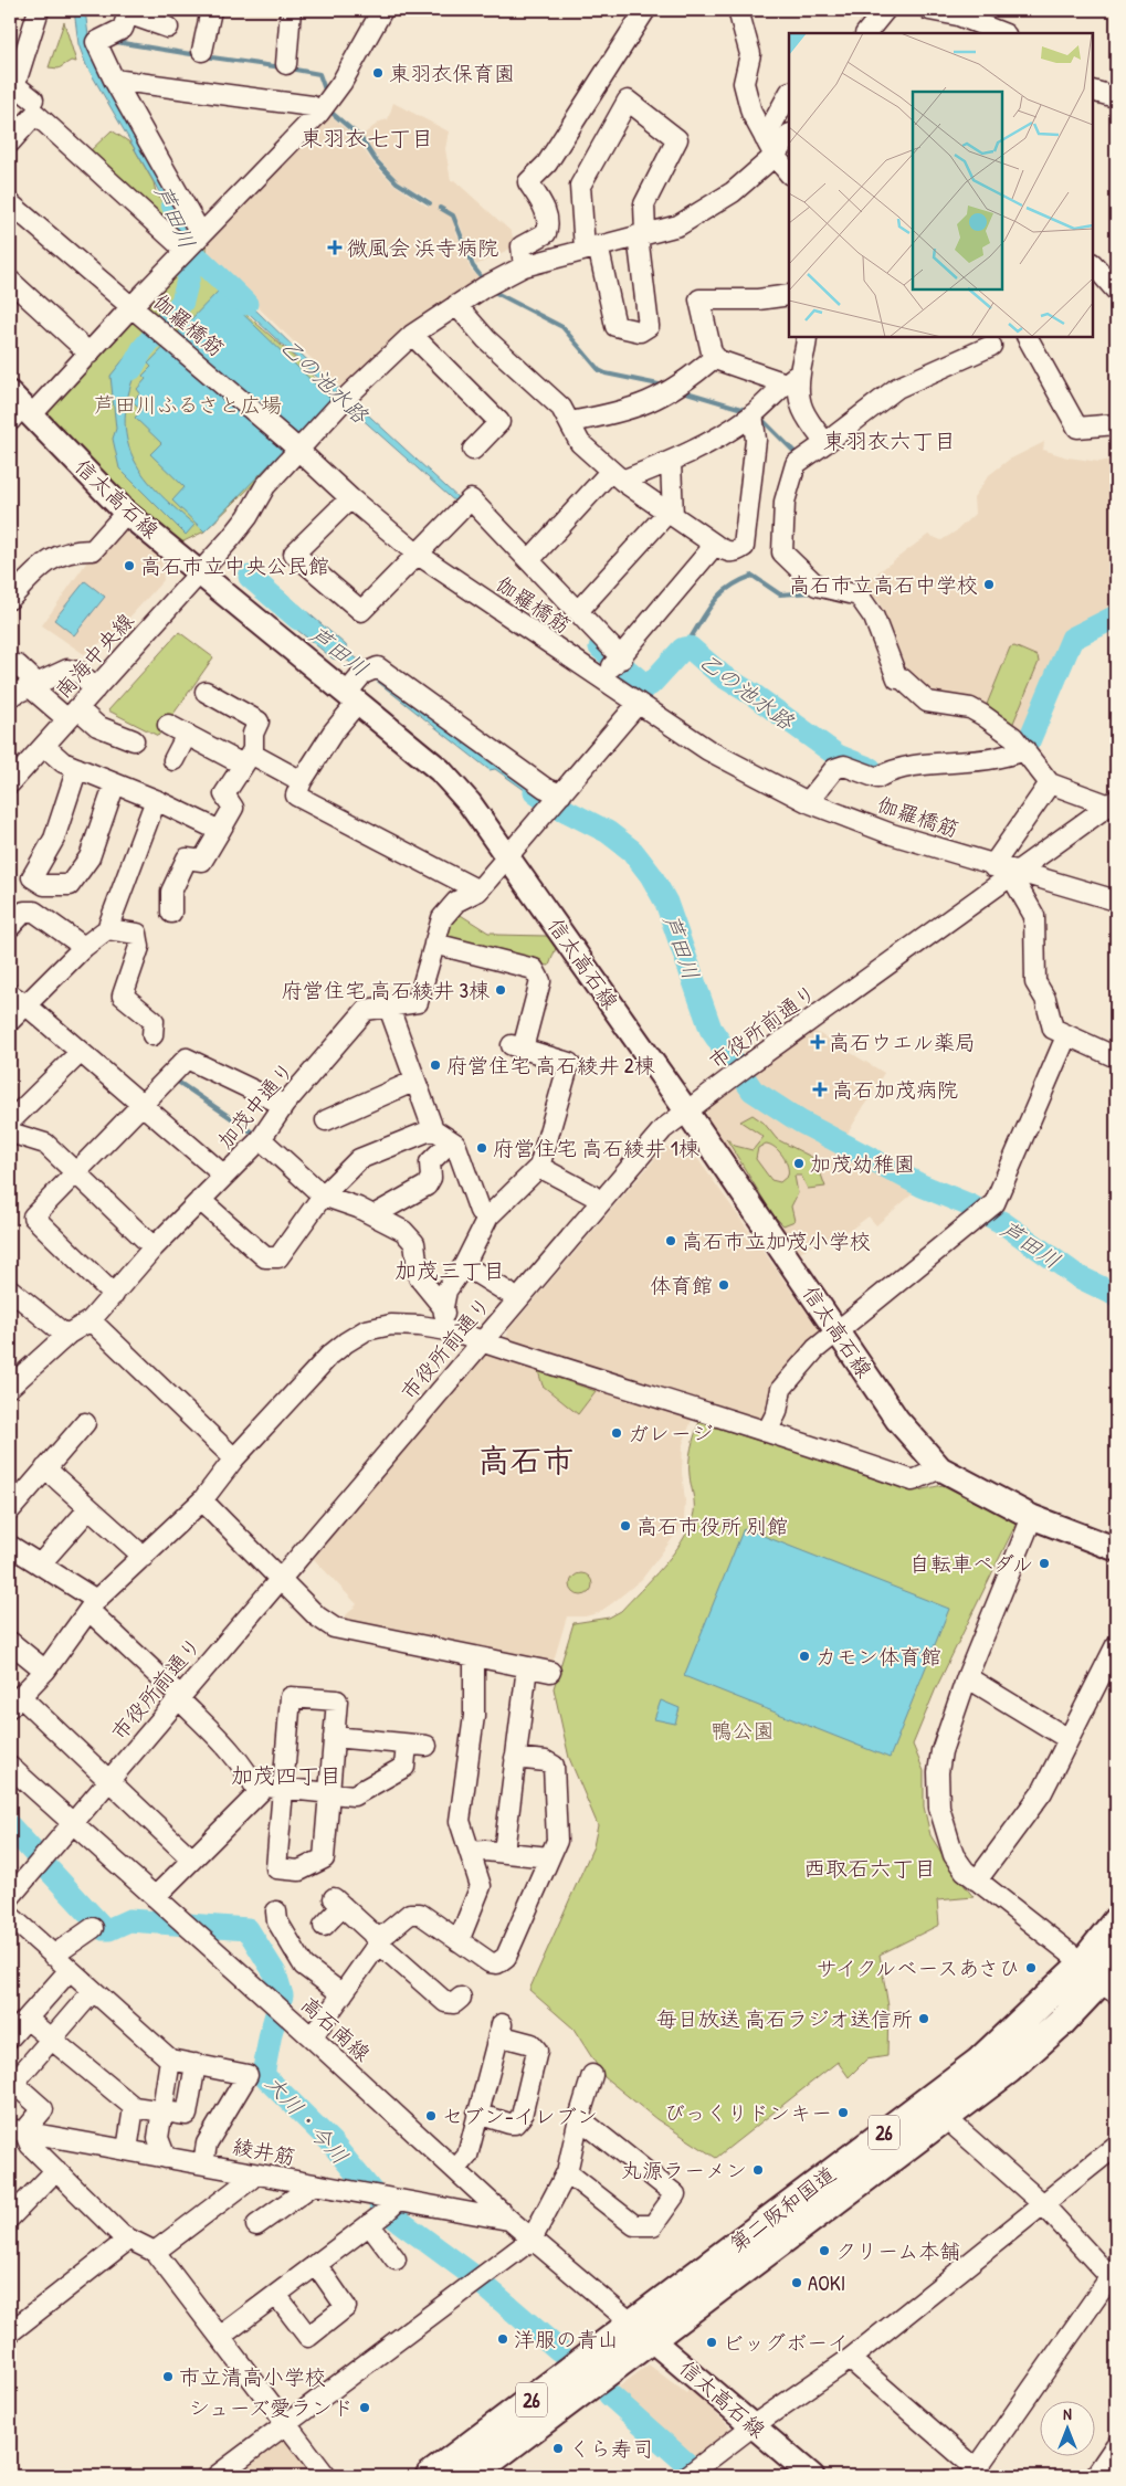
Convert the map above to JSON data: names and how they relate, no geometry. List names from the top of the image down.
{
  "streets": {
    "highway": ["26", "第二阪和国道"],
    "main road": ["信太高石線"],
    "street": [
      "伽羅橋筋",
      "南海中央線",
      "市役所前通り",
      "加茂中通り",
      "高石南線",
      "綾井筋"
    ]
  },
  "crossings": [
    ["伽羅橋筋", "南海中央線"],
    ["伽羅橋筋", "市役所前通り"],
    ["伽羅橋筋", "加茂中通り"],
    ["信太高石線", "南海中央線"],
    ["信太高石線", "市役所前通り"],
    ["信太高石線", "加茂中通り"],
    ["信太高石線", "高石南線"],
    ["信太高石線", "第二阪和国道"],
    ["市役所前通り", "高石南線"],
    ["高石南線", "綾井筋"],
    ["高石南線", "第二阪和国道"]
  ],
  "districts": [
    "東羽衣七丁目",
    "東羽衣六丁目",
    "加茂三丁目",
    "高石市",
    "加茂四丁目",
    "西取石六丁目"
  ],
  "water": ["芦田川", "乙の池水路", "大川・今川"],
  "parks": ["芦田川ふるさと広場", "鴨公園"],
  "places": {
    "other": [
      "東羽衣保育園",
      "高石市立中央公民館",
      "高石市立高石中学校",
      "府営住宅 高石綾井 3棟",
      "府営住宅 高石綾井 2棟",
      "府営住宅 高石綾井 1棟",
      "加茂幼稚園",
      "高石市立加茂小学校",
      "体育館",
      "ガレージ",
      "高石市役所 別館",
      "自転車ペダル",
      "カモン体育館",
      "サイクルベースあさひ",
      "毎日放送 高石ラジオ送信所",
      "びっくりドンキー",
      "セブン-イレブン",
      "丸源ラーメン",
      "クリーム本舗",
      "AOKI",
      "洋服の青山",
      "ビッグボーイ",
      "市立清高小学校",
      "シューズ愛ランド",
      "くら寿司"
    ],
    "health": ["微風会 浜寺病院", "高石ウエル薬局", "高石加茂病院"]
  },
  "north": "top"
}
